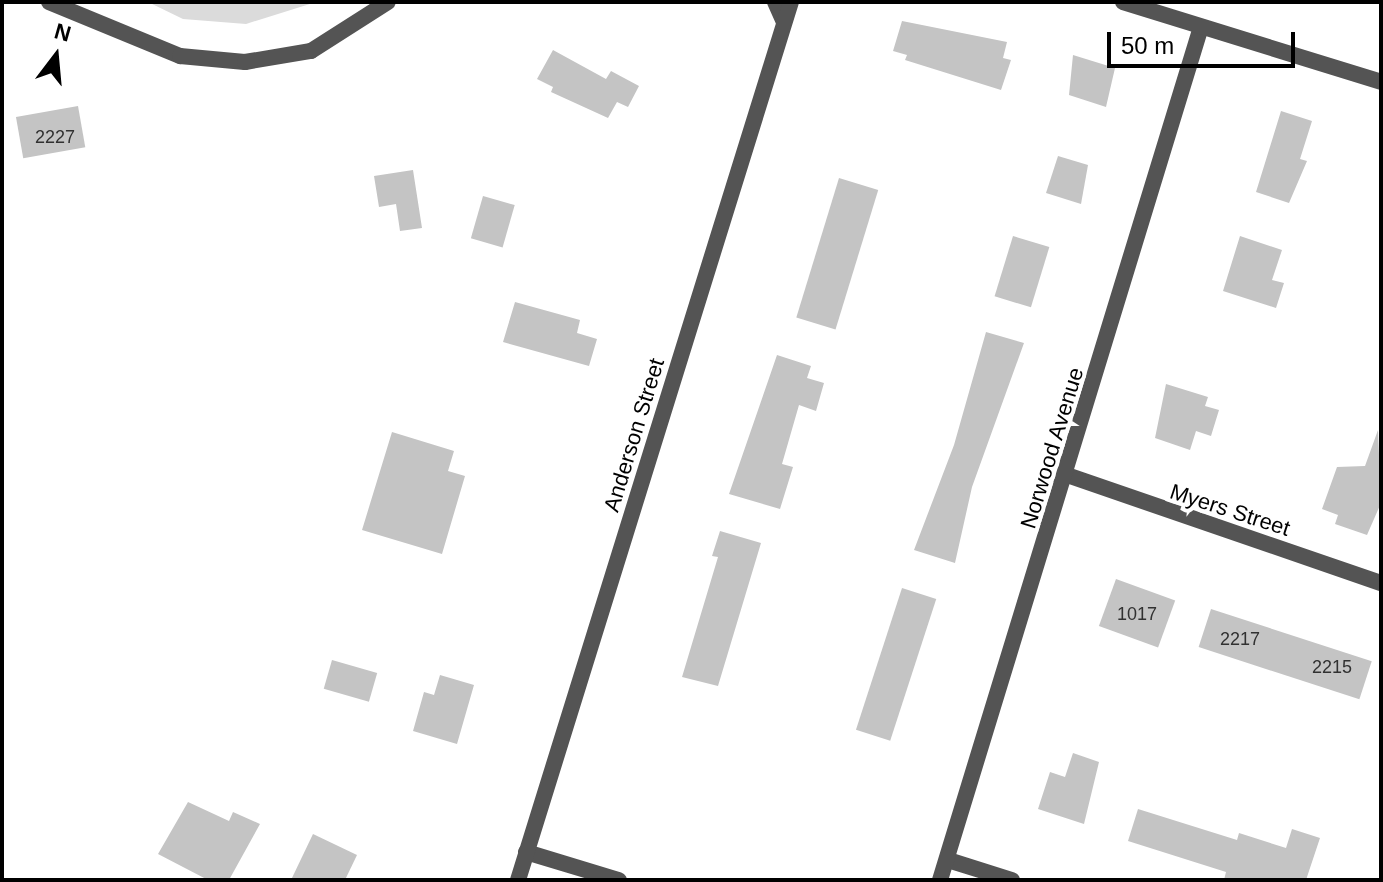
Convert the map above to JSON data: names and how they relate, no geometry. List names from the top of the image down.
{
  "streets": {
    "street": ["Anderson Street", "Norwood Avenue", "Myers Street"]
  },
  "crossings": [
    ["Norwood Avenue", "Myers Street"]
  ],
  "house_numbers": [
    "2227",
    "1017",
    "2217",
    "2215"
  ],
  "scale_bar": "50 m",
  "north": "top"
}
